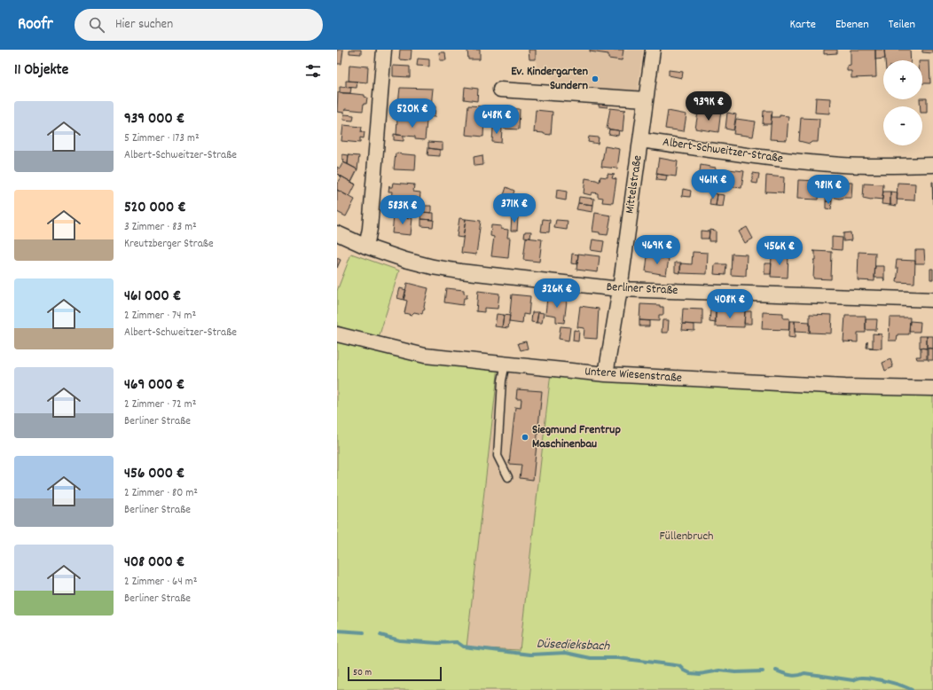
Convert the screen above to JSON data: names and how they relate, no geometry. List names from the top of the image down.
{
  "streets": {
    "street": [
      "Albert-Schweitzer-Straße",
      "Mittelstraße",
      "Berliner Straße",
      "Untere Wiesenstraße"
    ]
  },
  "crossings": [
    ["Albert-Schweitzer-Straße", "Mittelstraße"],
    ["Mittelstraße", "Berliner Straße"],
    ["Mittelstraße", "Untere Wiesenstraße"]
  ],
  "water": ["Düsedieksbach"],
  "parks": ["Füllenbruch"],
  "places": ["Ev. Kindergarten Sundern", "Siegmund Frentrup Maschinenbau"],
  "scale_bar": "50 m",
  "page": {
    "header": "Roofr",
    "search": "Hier suchen",
    "nav": ["Karte", "Ebenen", "Teilen"],
    "heading": "11 Objekte",
    "map_buttons": ["+", "−"],
    "price": [
      "939K €",
      "520K €",
      "648K €",
      "461K €",
      "981K €",
      "371K €",
      "583K €",
      "469K €",
      "456K €",
      "326K €",
      "408K €"
    ],
    "list": [
      {
        "name": "939 000 €",
        "note": "5 Zimmer · 173 m² · Albert-Schweitzer-Straße"
      },
      {
        "name": "520 000 €",
        "note": "3 Zimmer · 83 m² · Kreutzberger Straße"
      },
      {
        "name": "461 000 €",
        "note": "2 Zimmer · 74 m² · Albert-Schweitzer-Straße"
      },
      {
        "name": "469 000 €",
        "note": "2 Zimmer · 72 m² · Berliner Straße"
      },
      {
        "name": "456 000 €",
        "note": "2 Zimmer · 80 m² · Berliner Straße"
      },
      {
        "name": "408 000 €",
        "note": "2 Zimmer · 64 m² · Berliner Straße"
      }
    ],
    "scale": "50 m"
  }
}
